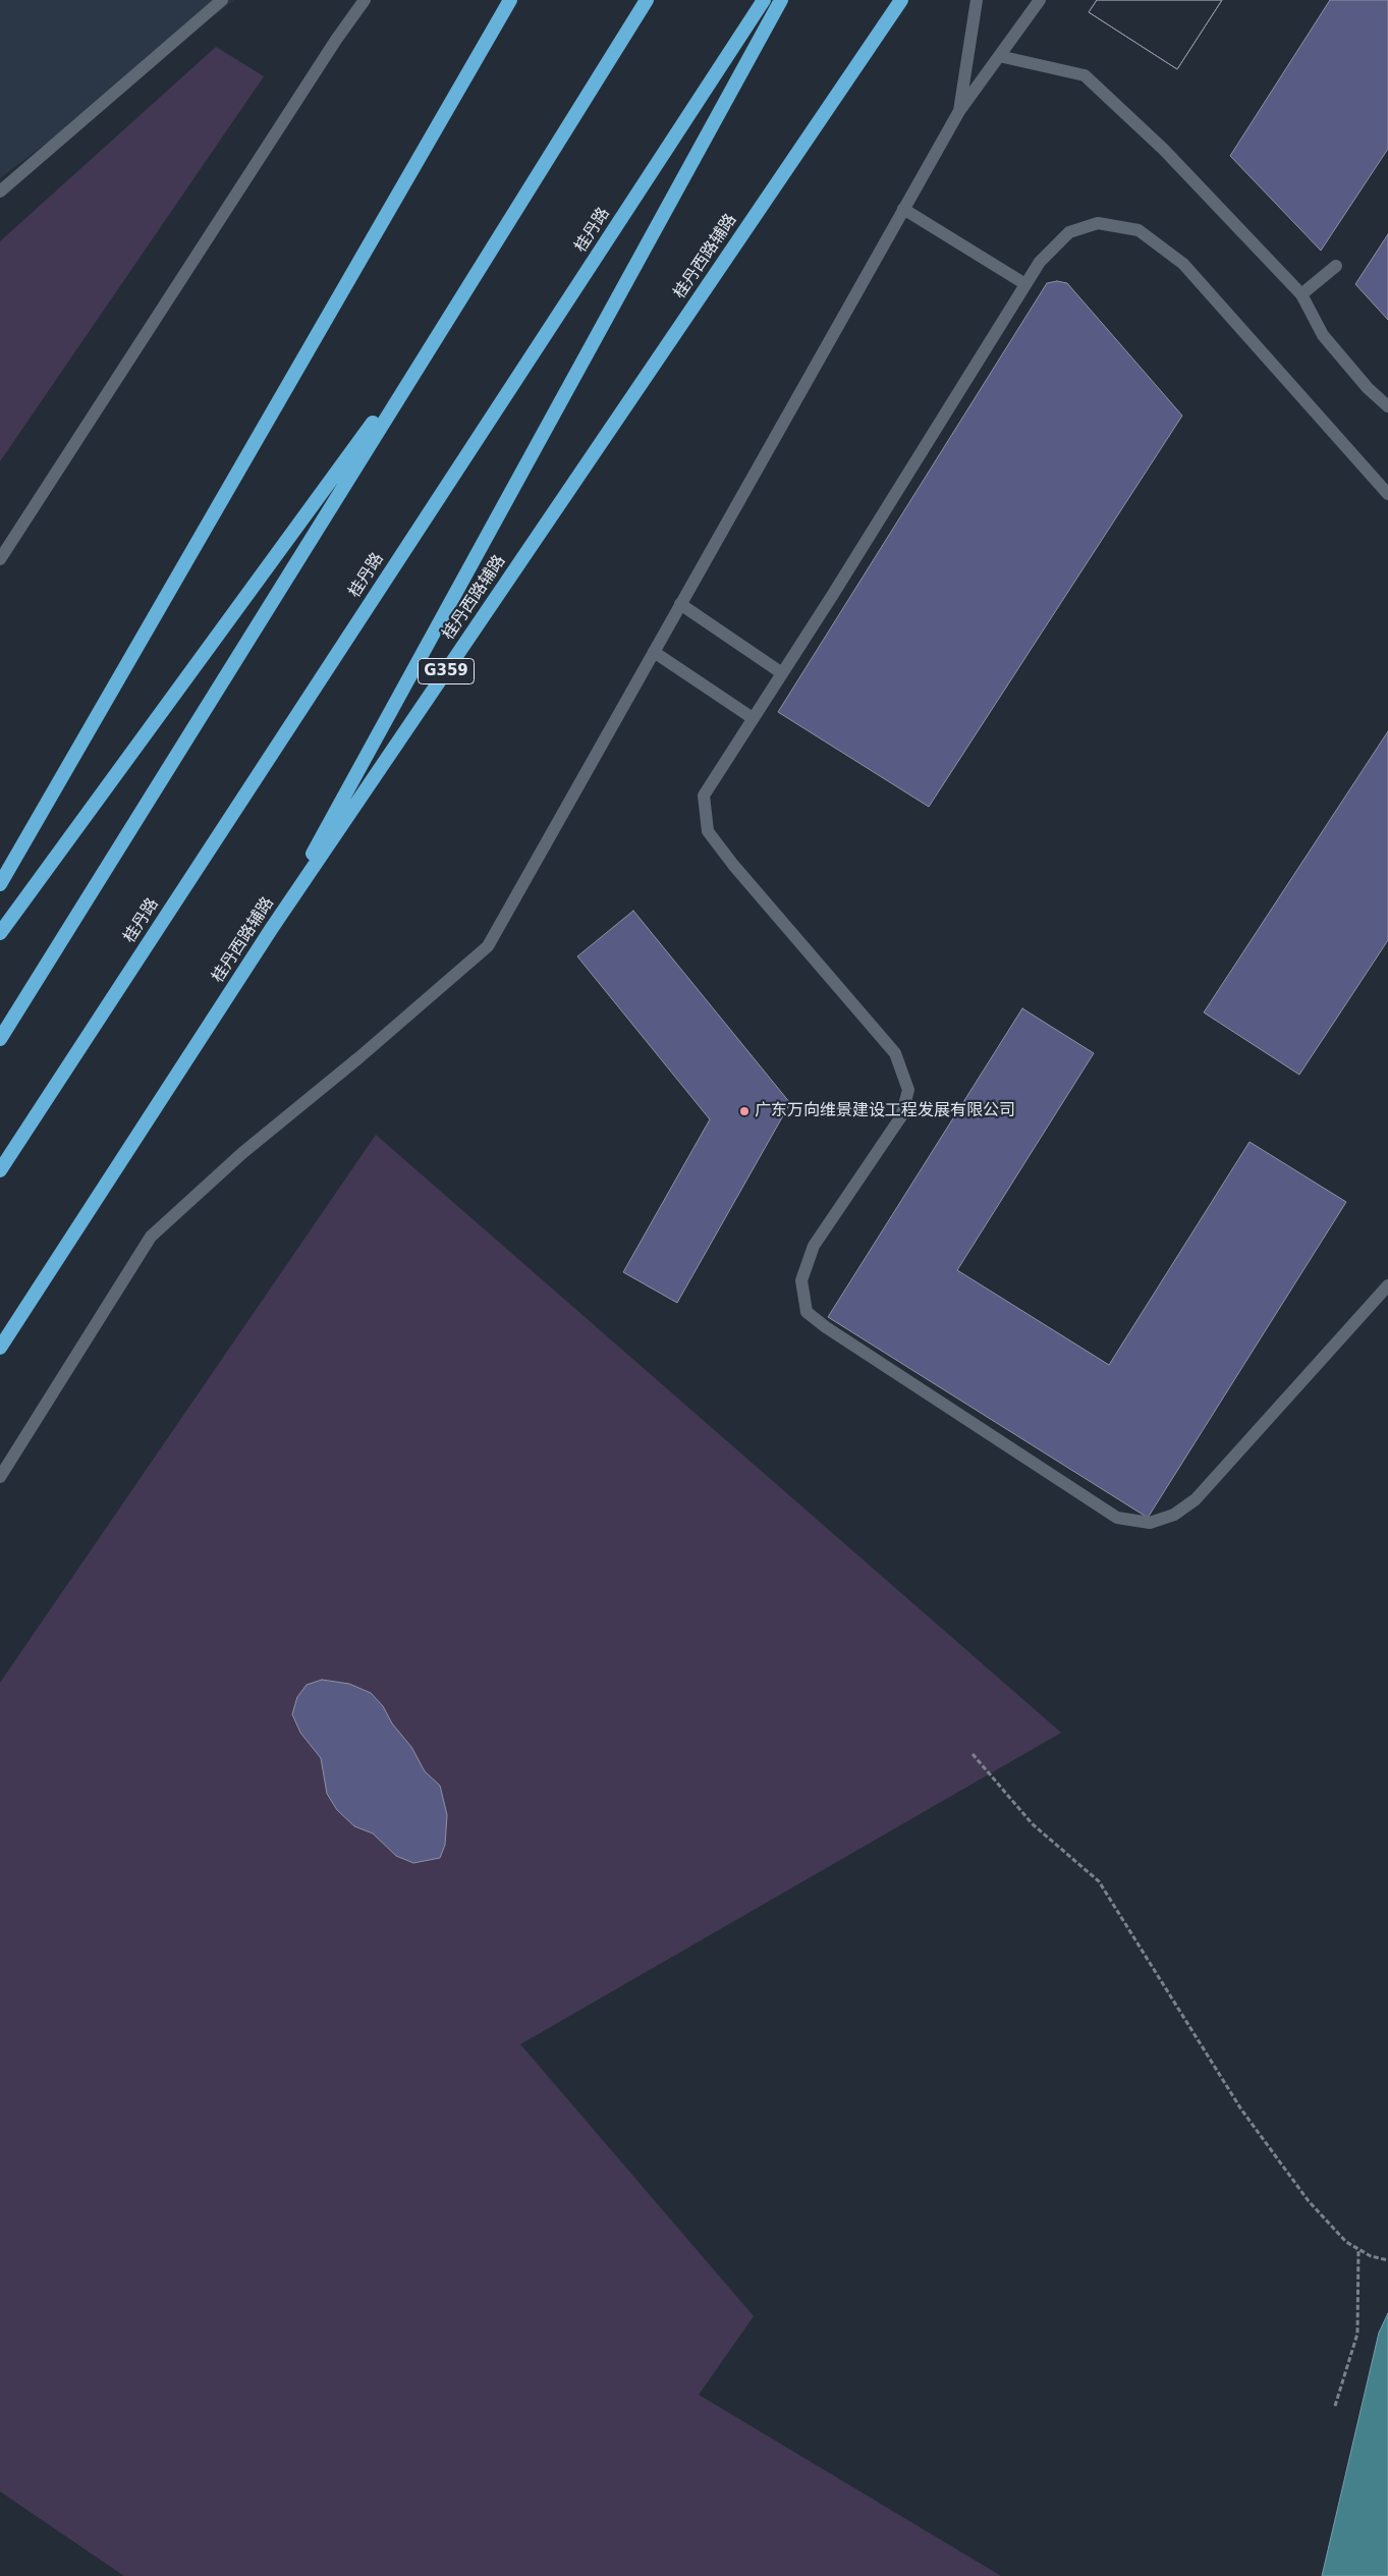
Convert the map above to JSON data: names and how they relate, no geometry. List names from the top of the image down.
{
  "streets": {
    "highway": ["桂丹路", "桂丹西路辅路", "G359"]
  },
  "places": ["广东万向维景建设工程发展有限公司"]
}
